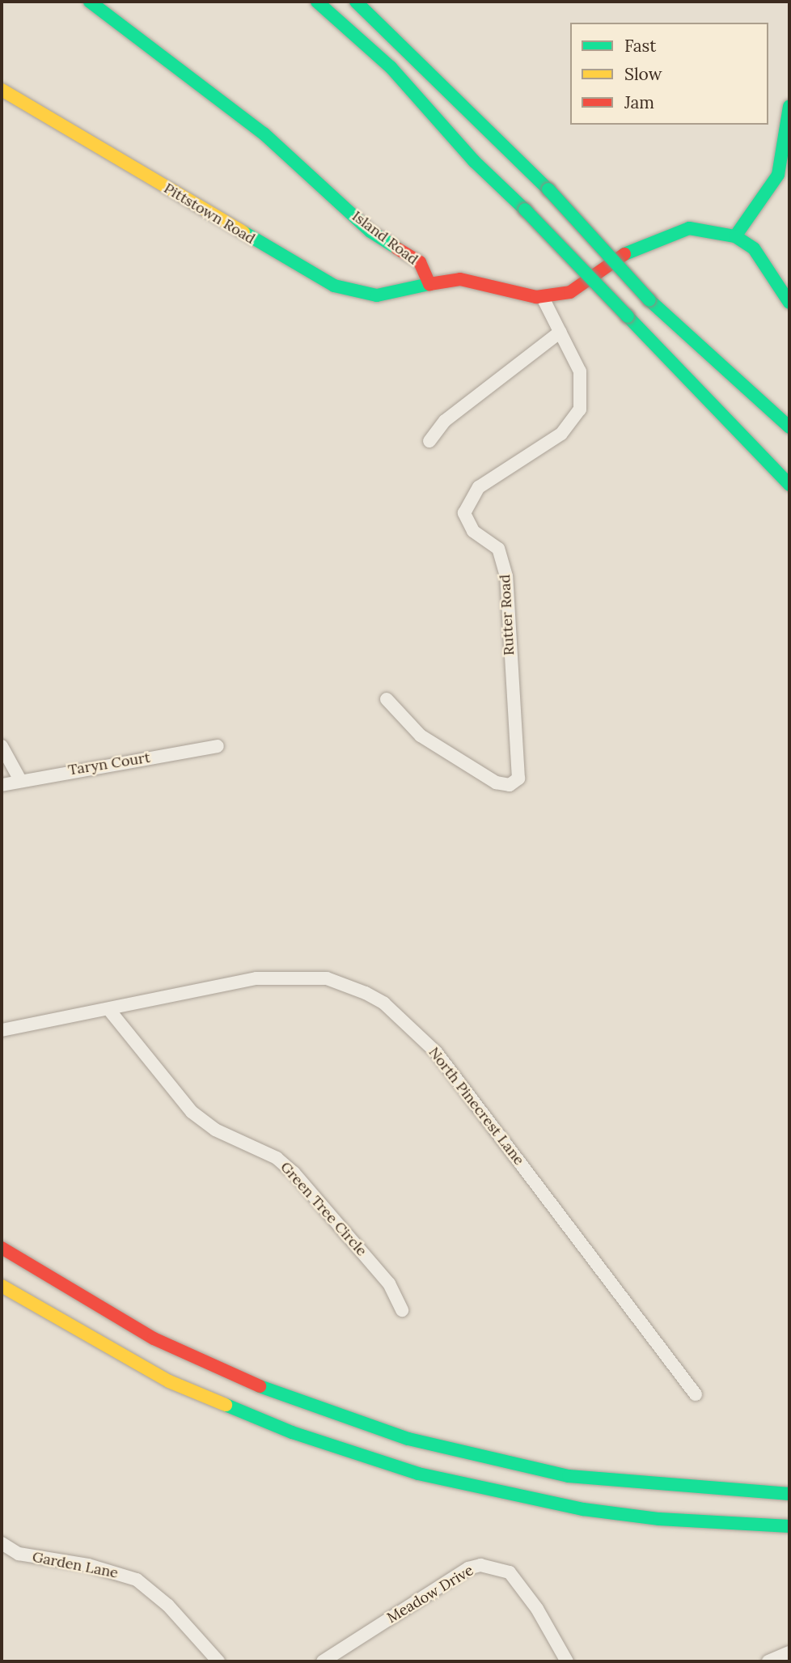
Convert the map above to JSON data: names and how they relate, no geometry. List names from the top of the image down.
{
  "streets": {
    "main road": ["Pittstown Road", "Island Road"],
    "street": [
      "Rutter Road",
      "Taryn Court",
      "North Pinecrest Lane",
      "Green Tree Circle",
      "Garden Lane",
      "Meadow Drive"
    ]
  },
  "crossings": [
    ["Pittstown Road", "Island Road"],
    ["North Pinecrest Lane", "Green Tree Circle"]
  ],
  "legend": ["Fast", "Slow", "Jam"]
}
